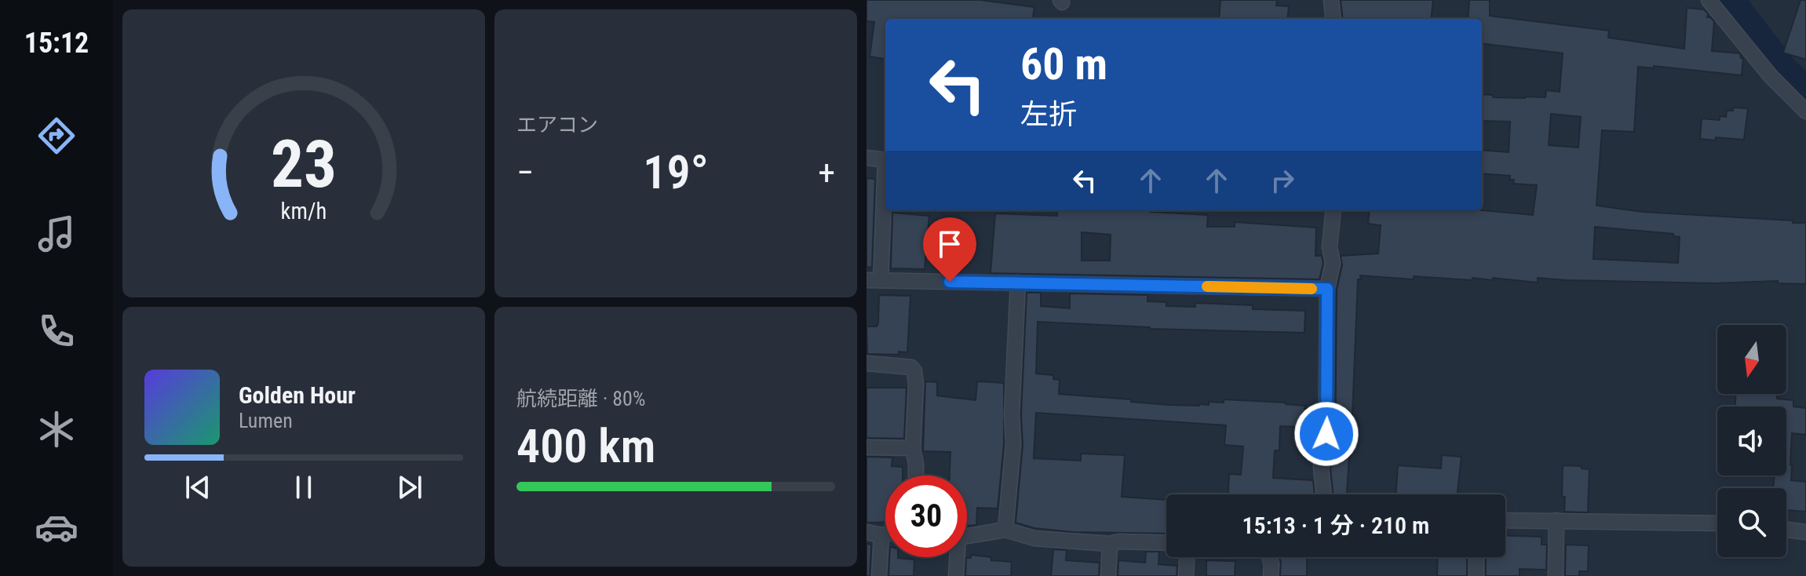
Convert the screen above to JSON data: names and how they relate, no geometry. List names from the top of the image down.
{
  "north": "bottom",
  "page": {
    "tabs": "15:12",
    "tile": [
      "エアコン",
      ["航続距離 · 80%", "400 km"]
    ],
    "turn": ["60 m", "左折"],
    "heat": ["−", "19°", "+"],
    "song": ["Golden Hour", "Lumen"],
    "limit": "30",
    "trip": "15:13 · 1 分 · 210 m",
    "gauge": ["23", "km/h"]
  }
}
